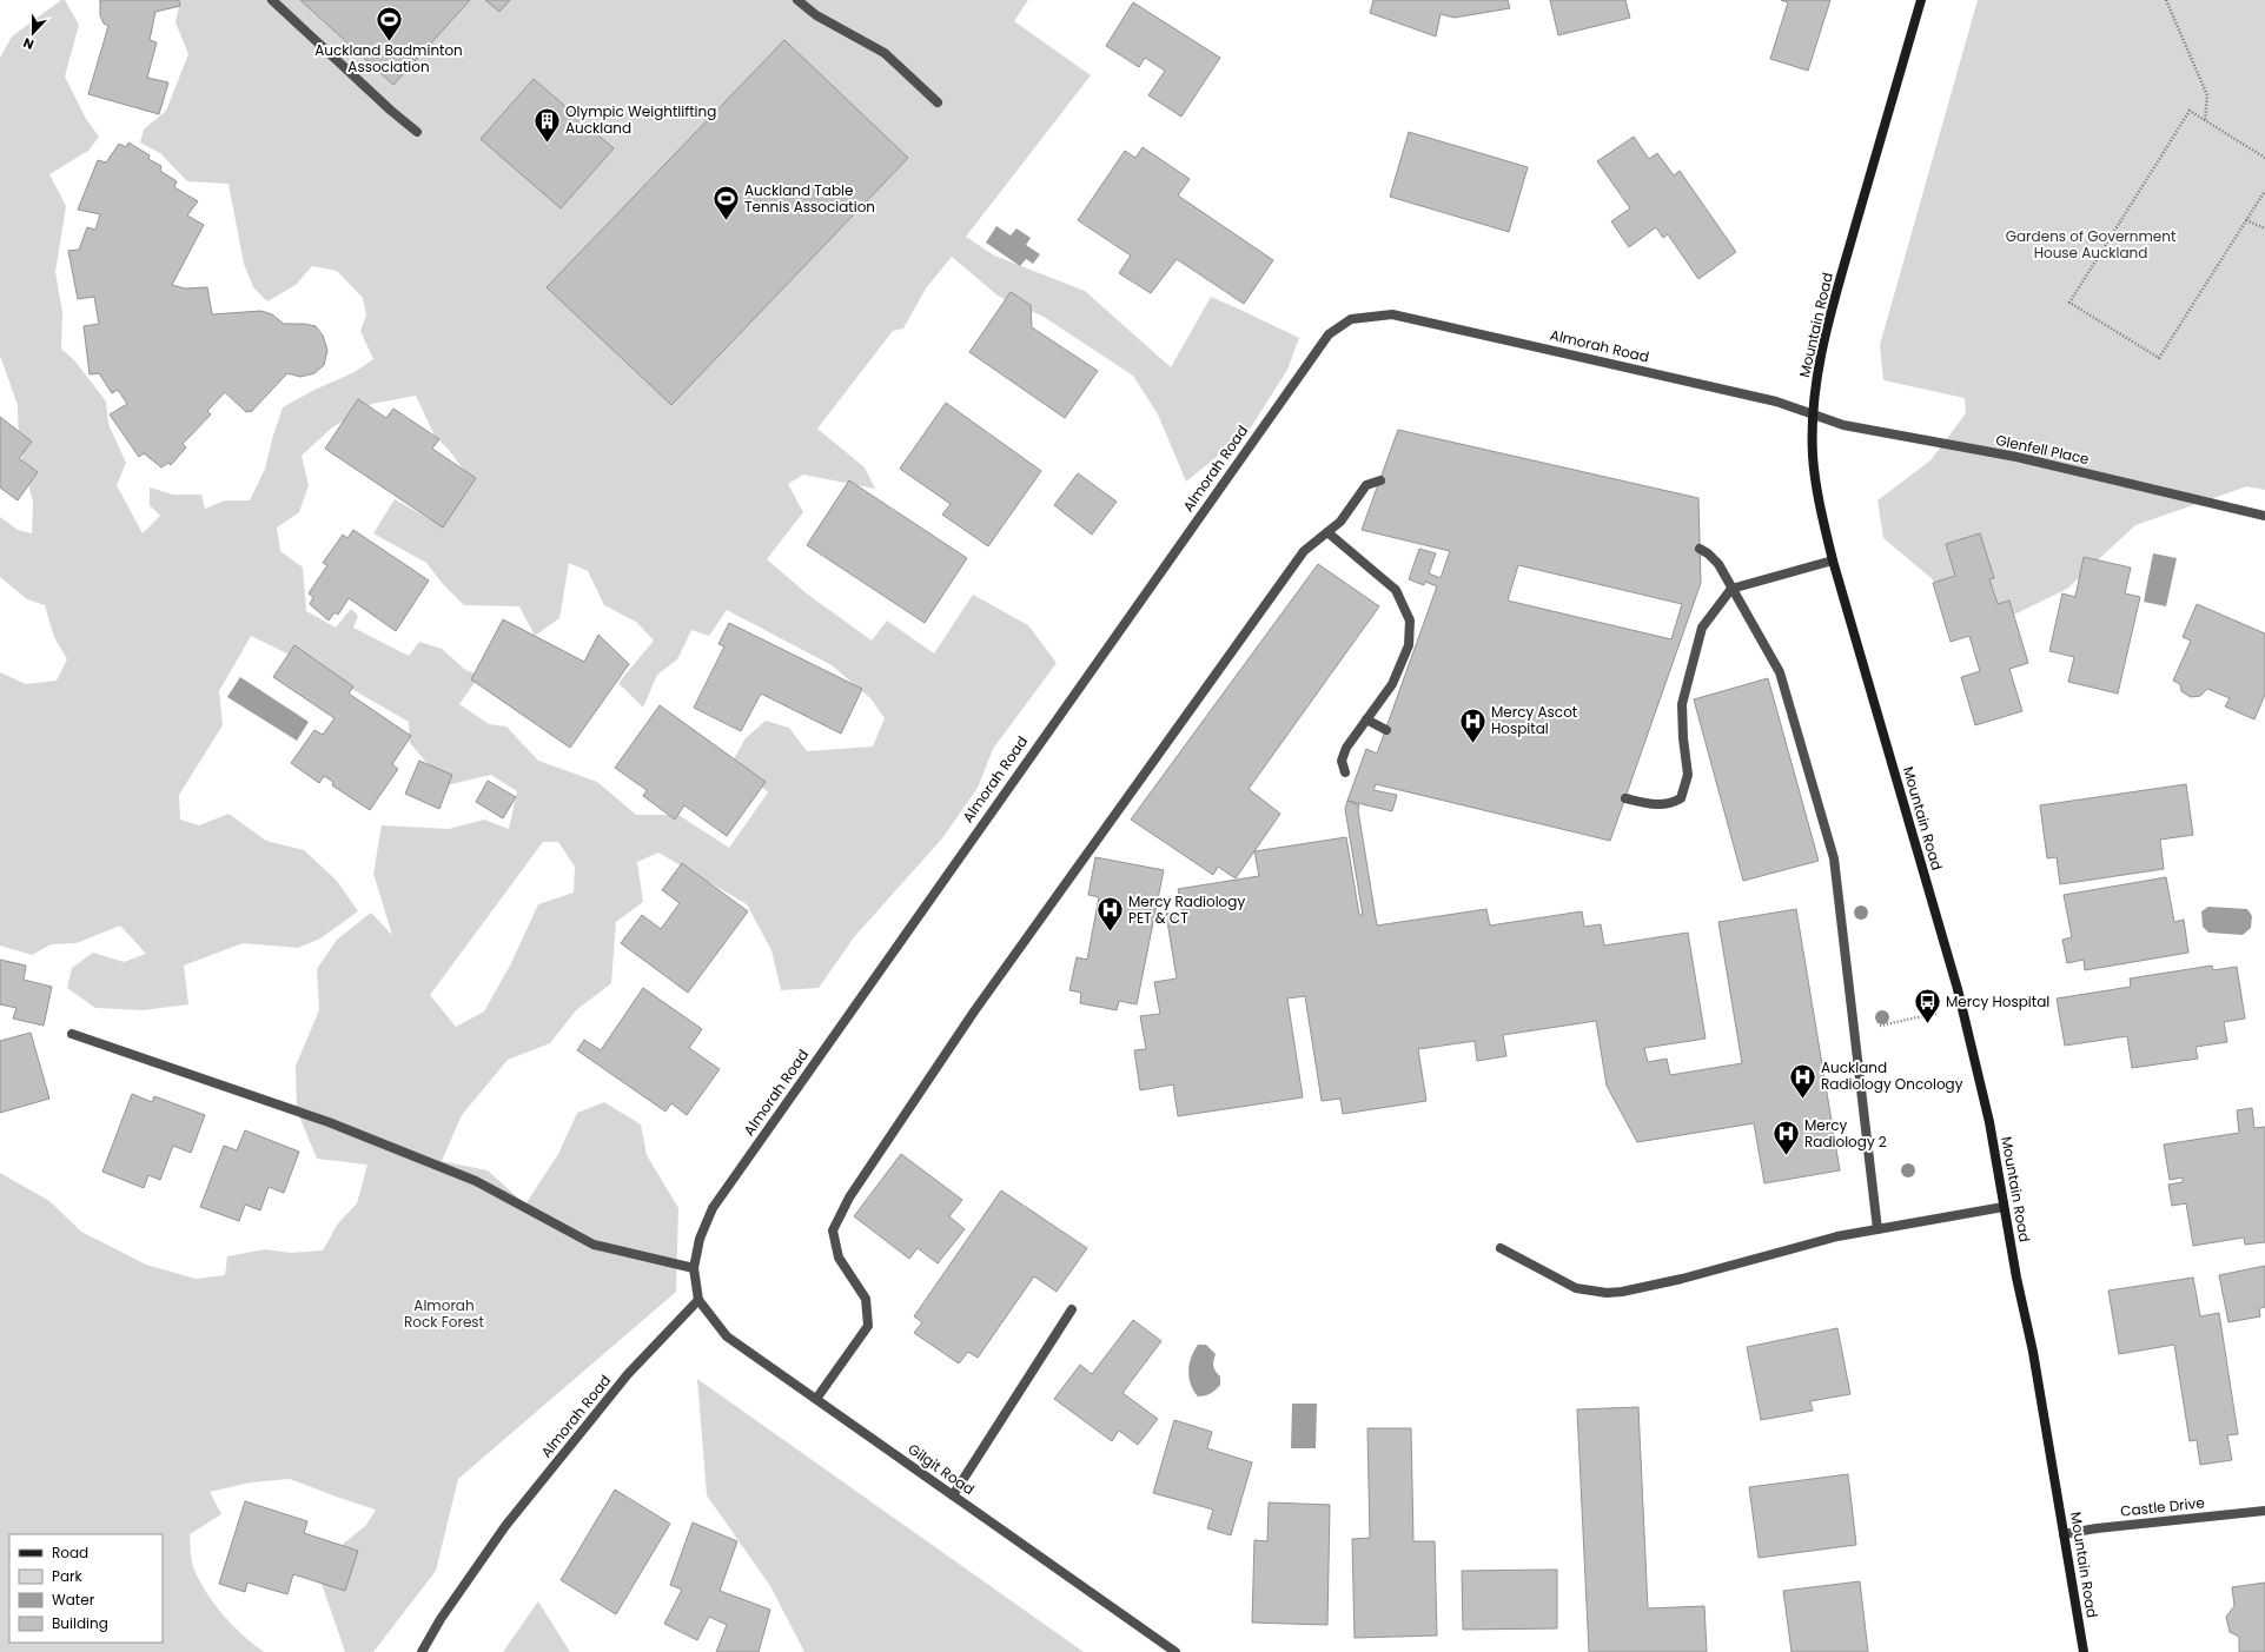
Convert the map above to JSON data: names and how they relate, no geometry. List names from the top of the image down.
{
  "streets": {
    "main road": ["Mountain Road"],
    "street": [
      "Almorah Road",
      "Glenfell Place",
      "Gilgit Road",
      "Castle Drive"
    ]
  },
  "crossings": [
    ["Mountain Road", "Almorah Road"],
    ["Mountain Road", "Glenfell Place"],
    ["Mountain Road", "Castle Drive"],
    ["Almorah Road", "Glenfell Place"],
    ["Almorah Road", "Gilgit Road"]
  ],
  "parks": ["Gardens of Government House Auckland", "Almorah Rock Forest"],
  "places": {
    "sports": ["Auckland Badminton Association", "Auckland Table Tennis Association"],
    "building": ["Olympic Weightlifting Auckland"],
    "hospital": [
      "Mercy Ascot Hospital",
      "Mercy Radiology PET & CT",
      "Auckland Radiology Oncology",
      "Mercy Radiology 2"
    ],
    "bus stop": ["Mercy Hospital"]
  },
  "legend": [
    "Road",
    "Park",
    "Water",
    "Building"
  ],
  "north": "bottom"
}
